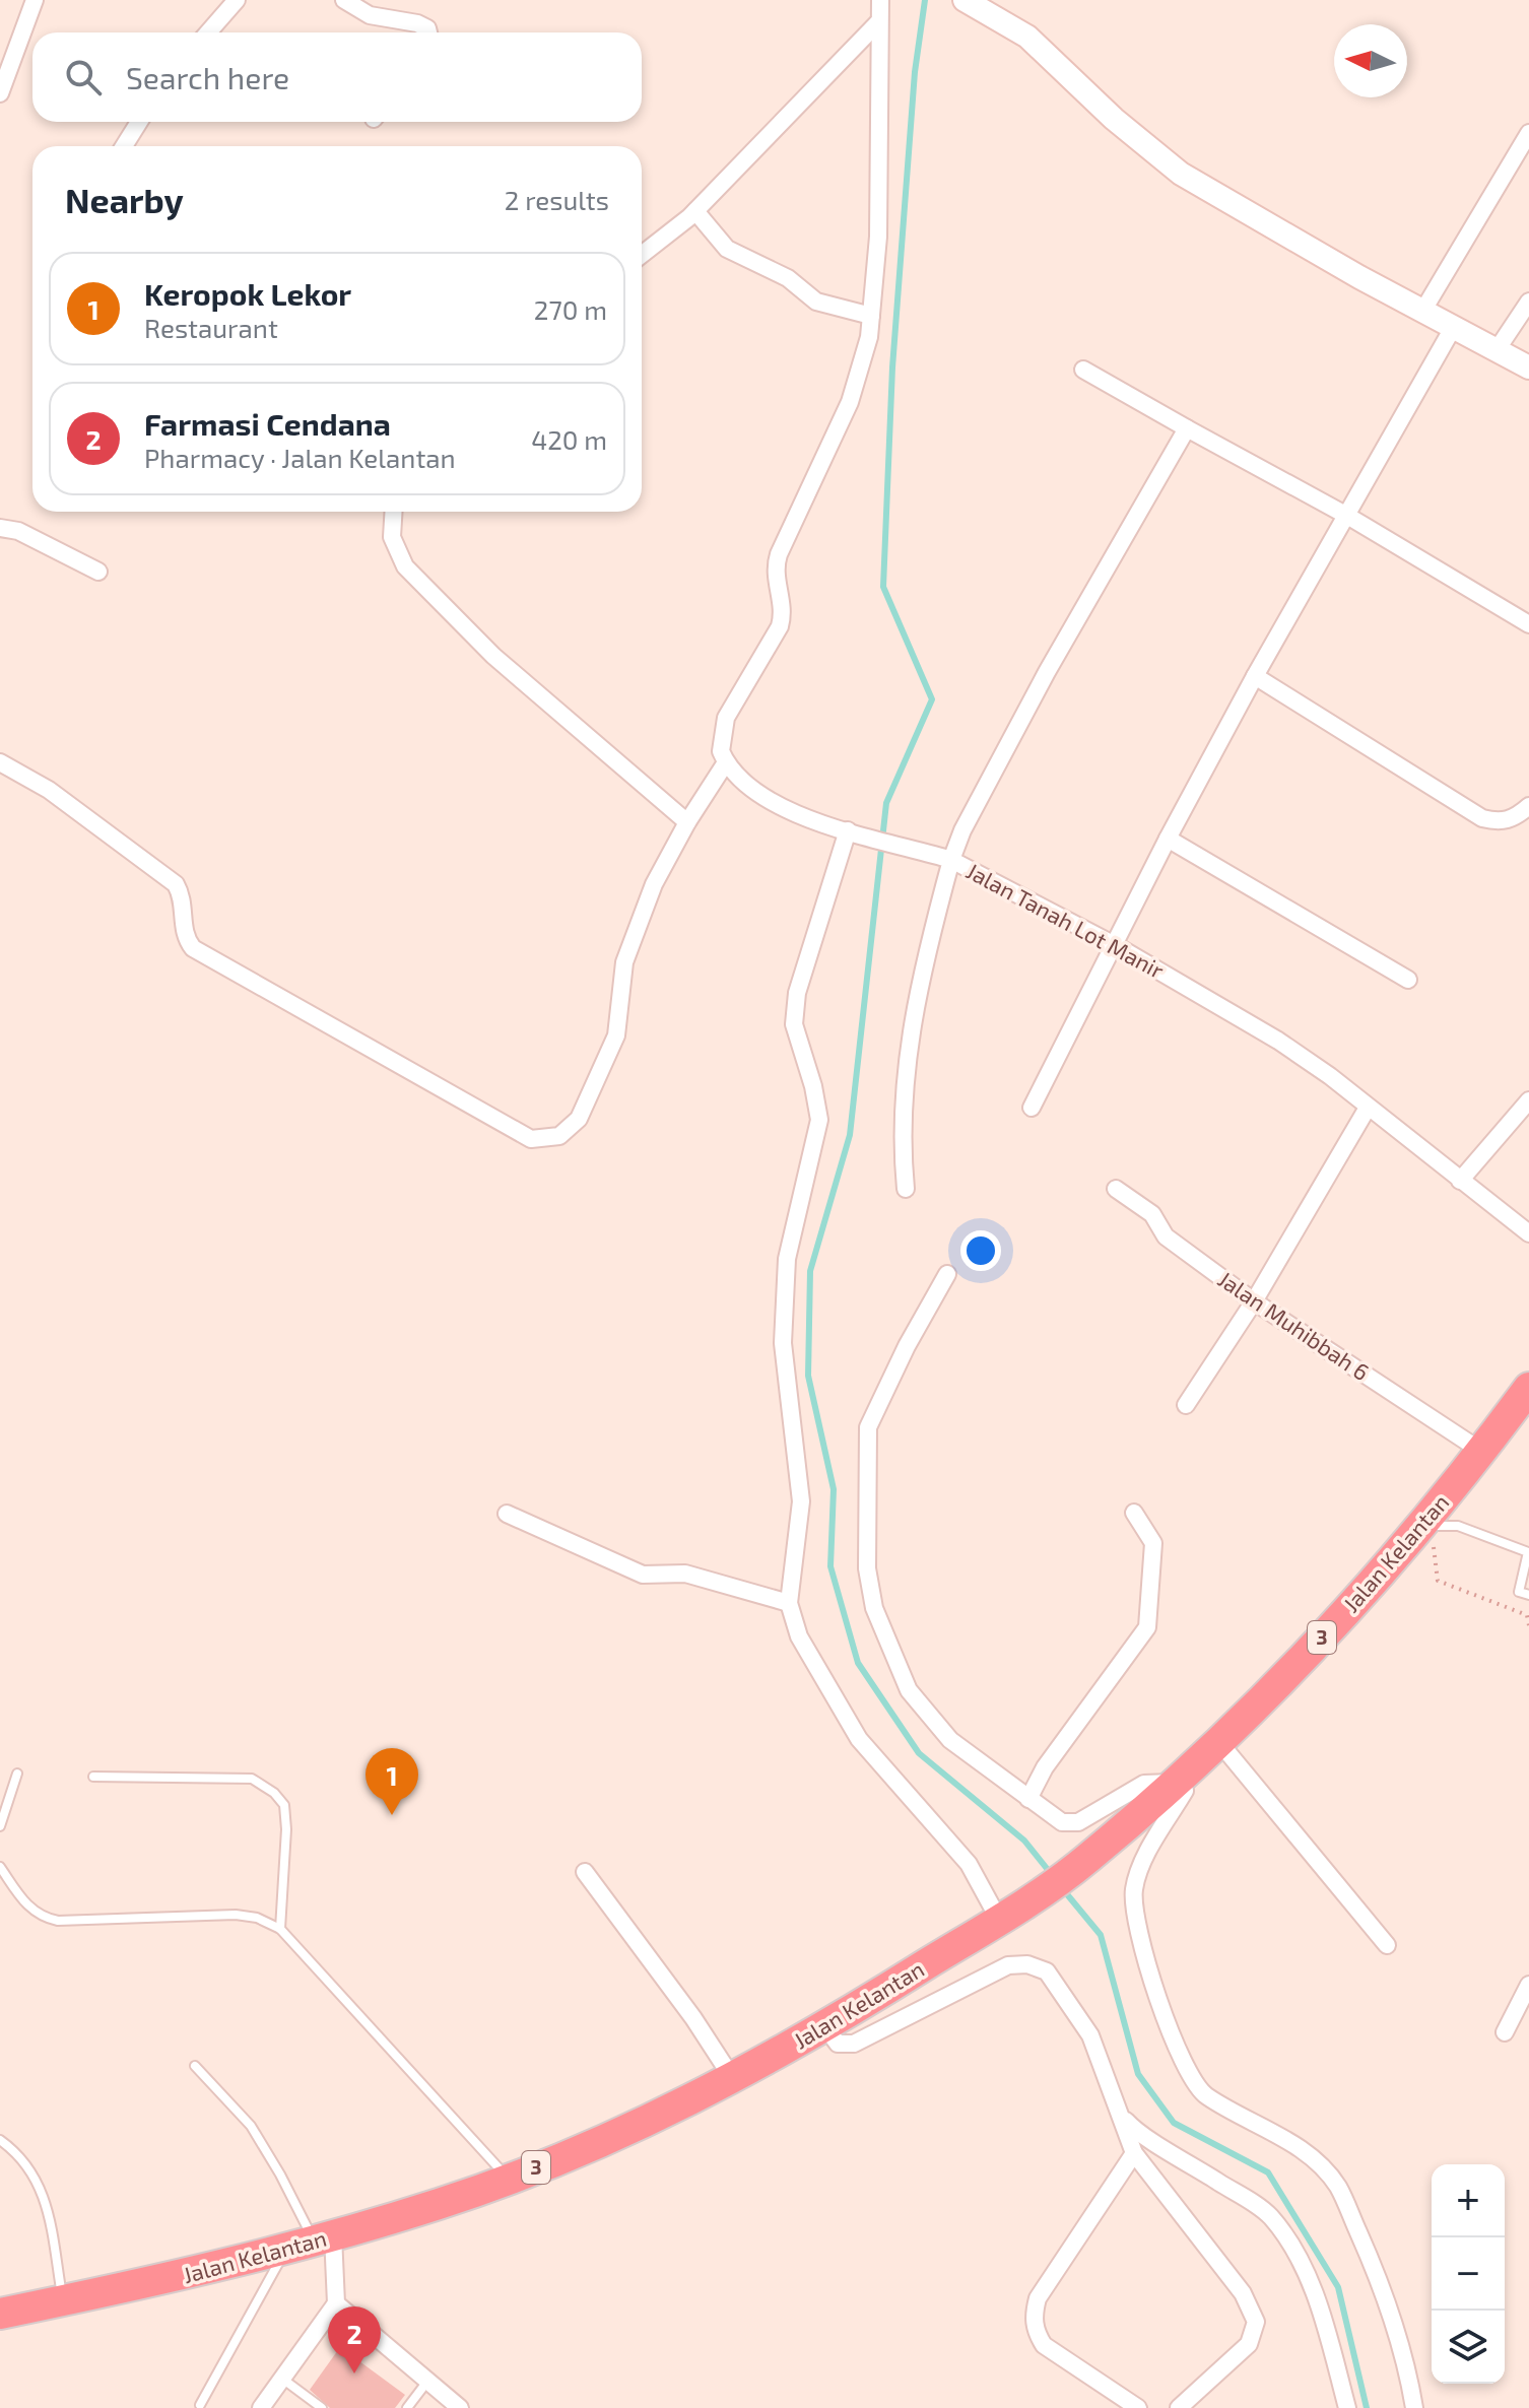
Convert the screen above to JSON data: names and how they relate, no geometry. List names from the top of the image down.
{
  "streets": {
    "highway": ["Jalan Kelantan", "3"],
    "street": ["Jalan Tanah Lot Manir", "Jalan Muhibbah 6"]
  },
  "crossings": [
    ["Jalan Muhibbah 6", "Jalan Kelantan"]
  ],
  "north": "left",
  "page": {
    "search": "Search here",
    "heading": ["Nearby", "2 results"],
    "list": [
      {
        "mark": "1",
        "name": "Keropok Lekor",
        "note": "Restaurant",
        "value": "270 m"
      },
      {
        "mark": "2",
        "name": "Farmasi Cendana",
        "note": "Pharmacy · Jalan Kelantan",
        "value": "420 m"
      }
    ],
    "pins": ["1", "2"],
    "map_buttons": ["+", "−"]
  }
}
